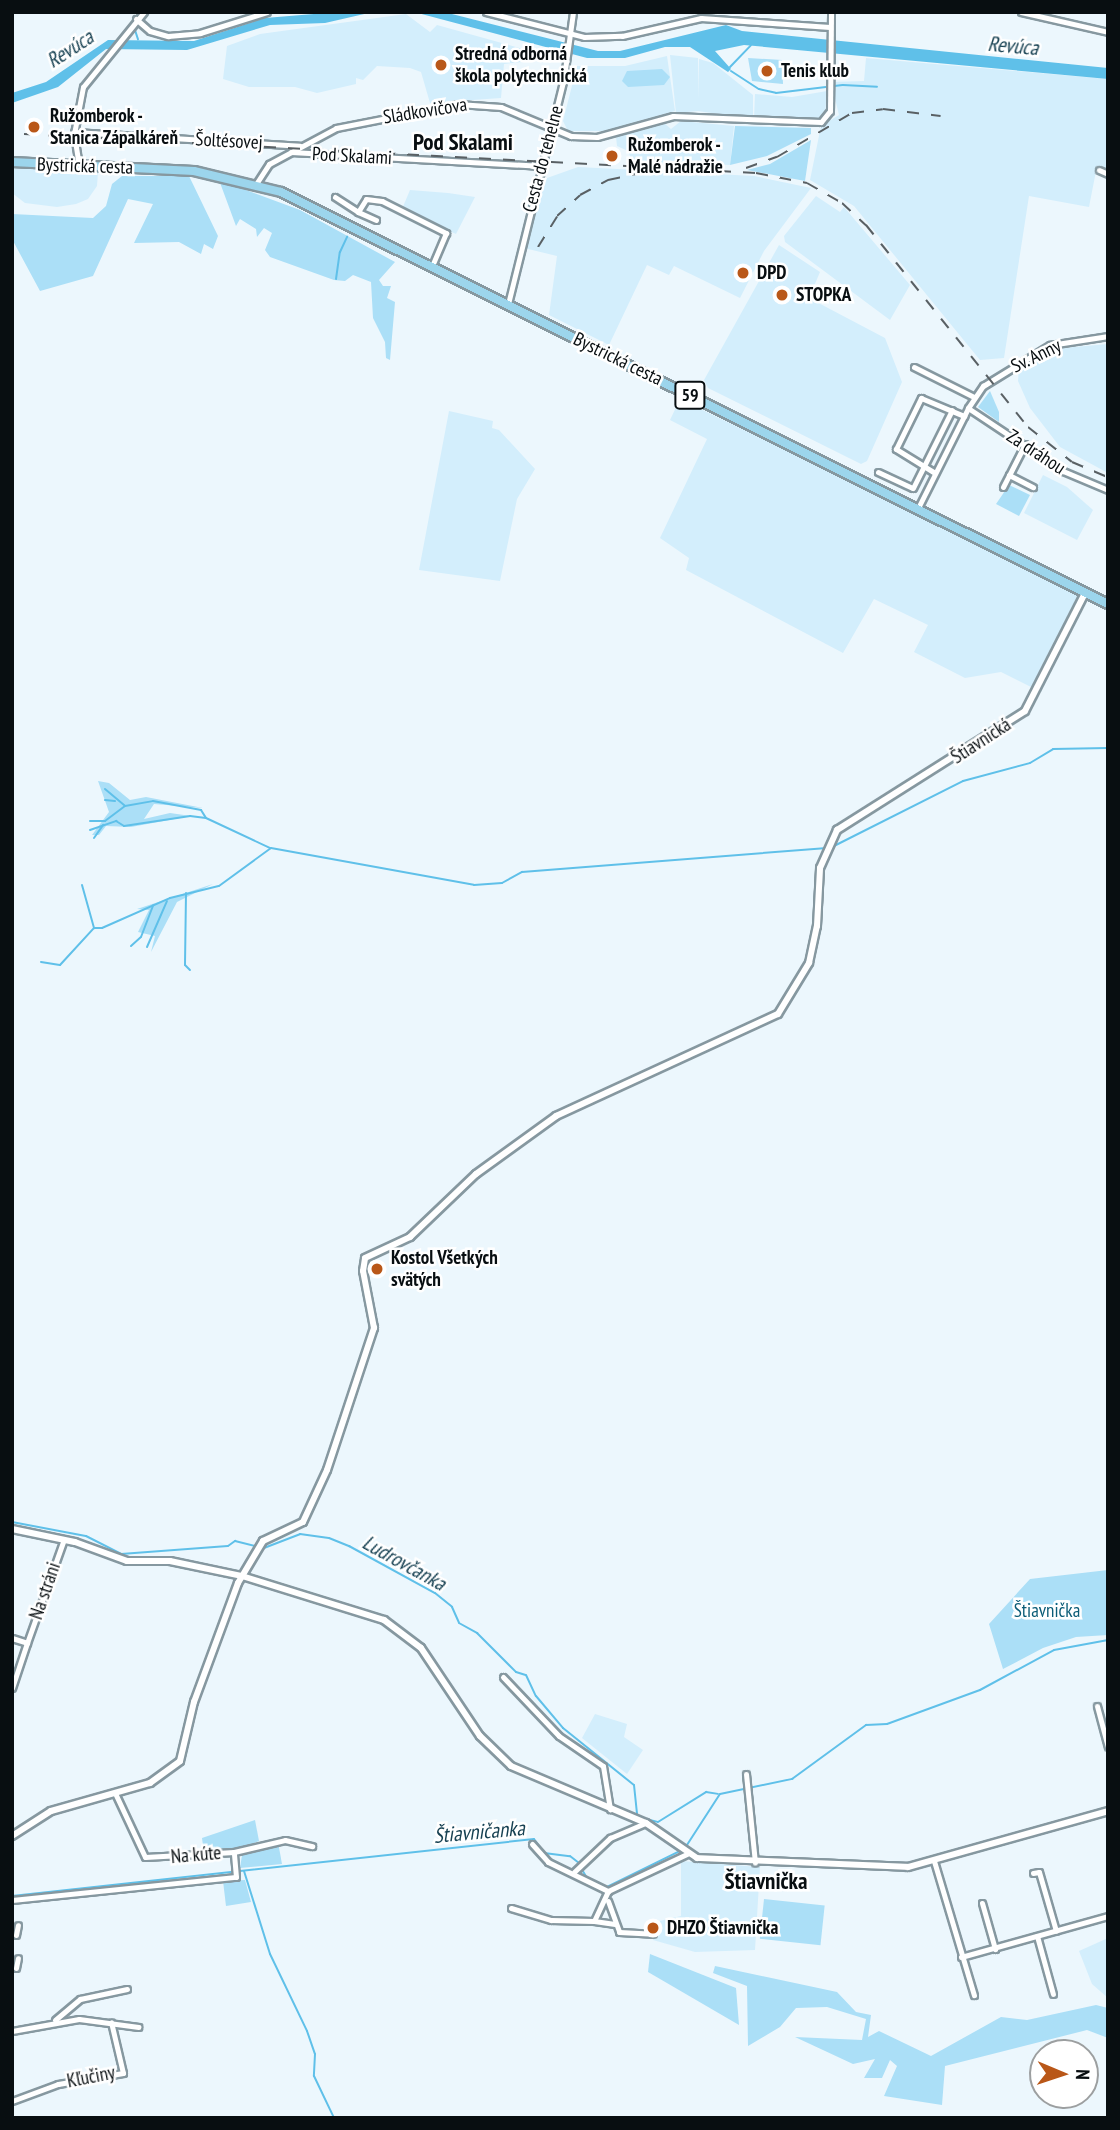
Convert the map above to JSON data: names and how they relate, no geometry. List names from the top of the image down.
{
  "streets": {
    "main road": ["Bystrická cesta", "59"],
    "street": [
      "Sládkovičova",
      "Šoltésovej",
      "Pod Skalami",
      "Cesta do tehelne",
      "Sv. Anny",
      "Za dráhou",
      "Štiavnická",
      "Na stráni",
      "Na kúte",
      "Kľučiny"
    ]
  },
  "crossings": [
    ["Sládkovičova", "Šoltésovej"],
    ["Sládkovičova", "Pod Skalami"],
    ["Sládkovičova", "Cesta do tehelne"],
    ["Sládkovičova", "Bystrická cesta"],
    ["Pod Skalami", "Cesta do tehelne"],
    ["Cesta do tehelne", "Bystrická cesta"],
    ["Bystrická cesta", "Štiavnická"]
  ],
  "districts": ["Pod Skalami", "Štiavnička"],
  "water": ["Revúca", "Ludrovčanka", "Štiavničanka"],
  "parks": ["Štiavnička"],
  "places": [
    "Stredná odborná škola polytechnická",
    "Tenis klub",
    "Ružomberok - Stanica Zápalkáreň",
    "Ružomberok - Malé nádražie",
    "DPD",
    "STOPKA",
    "Kostol Všetkých svätých",
    "DHZO Štiavnička"
  ],
  "north": "right"
}
